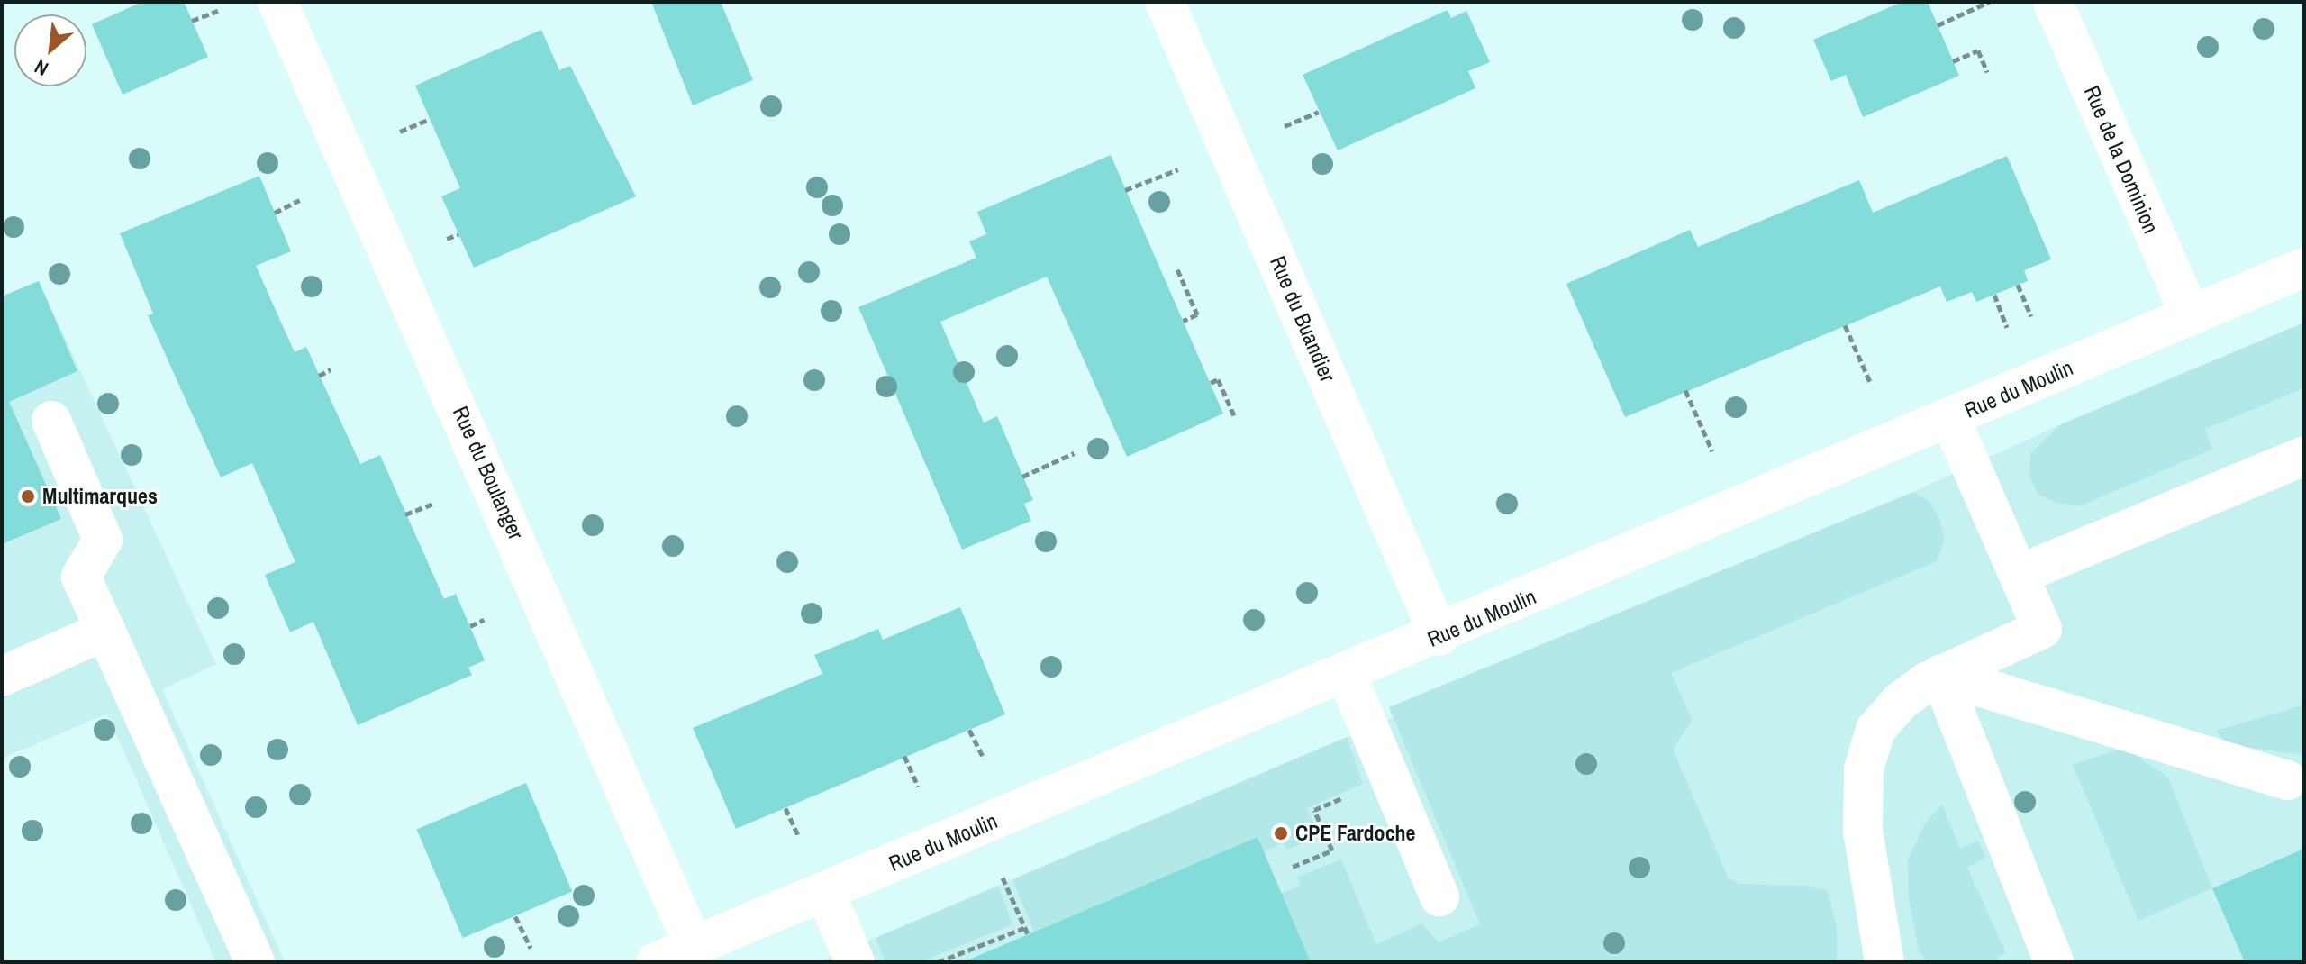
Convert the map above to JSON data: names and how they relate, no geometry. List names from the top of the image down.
{
  "streets": {
    "street": [
      "Rue de la Dominion",
      "Rue du Buandier",
      "Rue du Moulin",
      "Rue du Boulanger"
    ]
  },
  "crossings": [
    ["Rue de la Dominion", "Rue du Moulin"],
    ["Rue du Buandier", "Rue du Moulin"],
    ["Rue du Moulin", "Rue du Boulanger"]
  ],
  "places": ["Multimarques", "CPE Fardoche"],
  "north": "bottom left"
}
